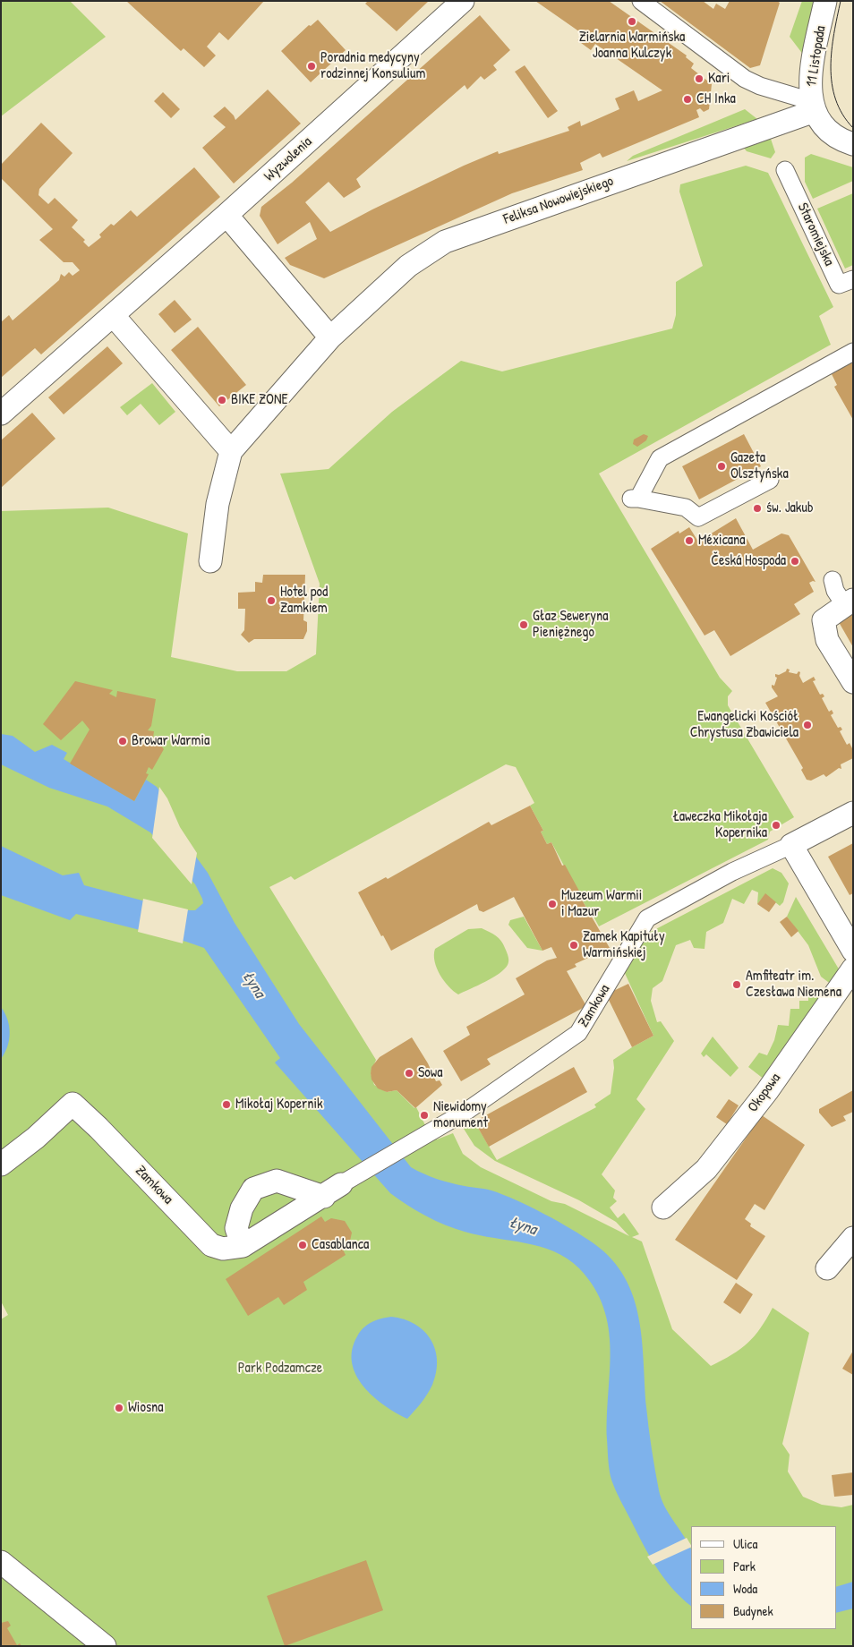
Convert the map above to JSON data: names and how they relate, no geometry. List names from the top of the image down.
{
  "streets": {
    "street": [
      "11 Listopada",
      "Wyzwolenia",
      "Feliksa Nowowiejskiego",
      "Staromiejska",
      "Zamkowa",
      "Okopowa"
    ]
  },
  "crossings": [
    ["11 Listopada", "Feliksa Nowowiejskiego"]
  ],
  "water": ["Łyna"],
  "parks": ["Park Podzamcze"],
  "places": [
    "Zielarnia Warmińska Joanna Kulczyk",
    "Poradnia medycyny rodzinnej Konsulium",
    "Kari",
    "CH Inka",
    "BIKE ZONE",
    "Gazeta Olsztyńska",
    "św. Jakub",
    "Méxicana",
    "Česká Hospoda",
    "Hotel pod Zamkiem",
    "Głaz Seweryna Pieniężnego",
    "Ewangelicki Kościół Chrystusa Zbawiciela",
    "Browar Warmia",
    "Ławeczka Mikołaja Kopernika",
    "Muzeum Warmii i Mazur",
    "Zamek Kapituły Warmińskiej",
    "Amfiteatr im. Czesława Niemena",
    "Sowa",
    "Mikołaj Kopernik",
    "Niewidomy monument",
    "Casablanca",
    "Wiosna"
  ],
  "legend": [
    "Ulica",
    "Park",
    "Woda",
    "Budynek"
  ]
}
